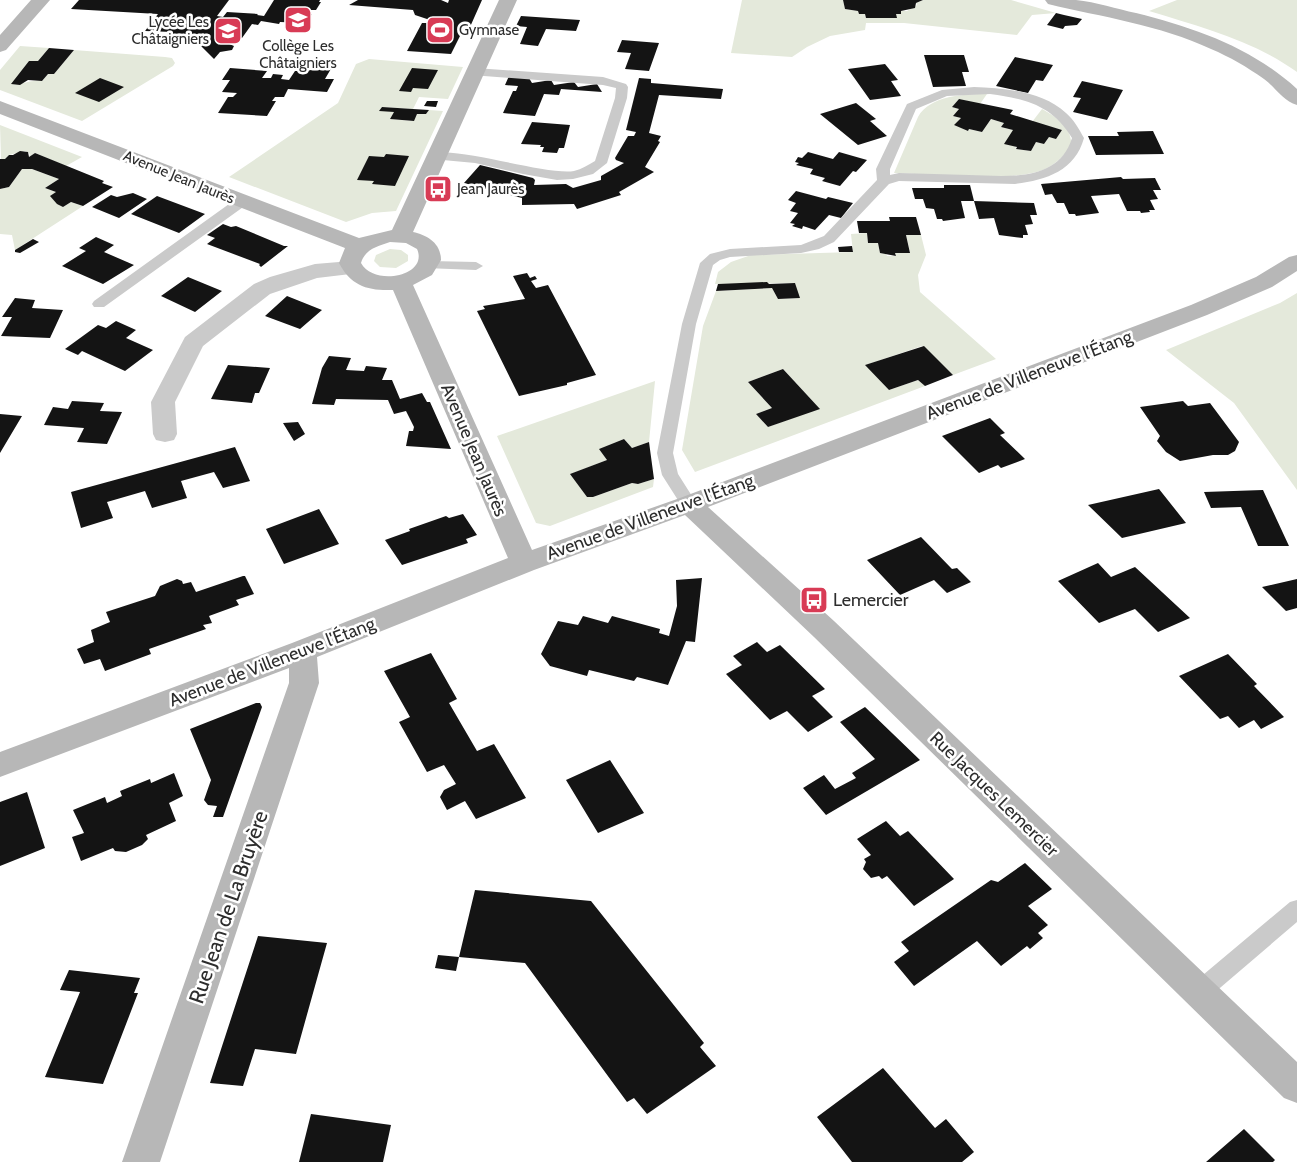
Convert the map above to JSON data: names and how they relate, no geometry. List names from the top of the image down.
{
  "streets": {
    "street": [
      "Avenue Jean Jaurès",
      "Avenue de Villeneuve l'Étang",
      "Rue Jacques Lemercier",
      "Rue Jean de La Bruyère"
    ]
  },
  "crossings": [
    ["Avenue Jean Jaurès", "Avenue de Villeneuve l'Étang"],
    ["Avenue de Villeneuve l'Étang", "Rue Jacques Lemercier"],
    ["Avenue de Villeneuve l'Étang", "Rue Jean de La Bruyère"]
  ],
  "places": {
    "school or university": ["Collège Les Châtaigniers", "Lycée Les Châtaigniers"],
    "sports": ["Gymnase"],
    "bus stop": ["Jean Jaurès", "Lemercier"]
  }
}
